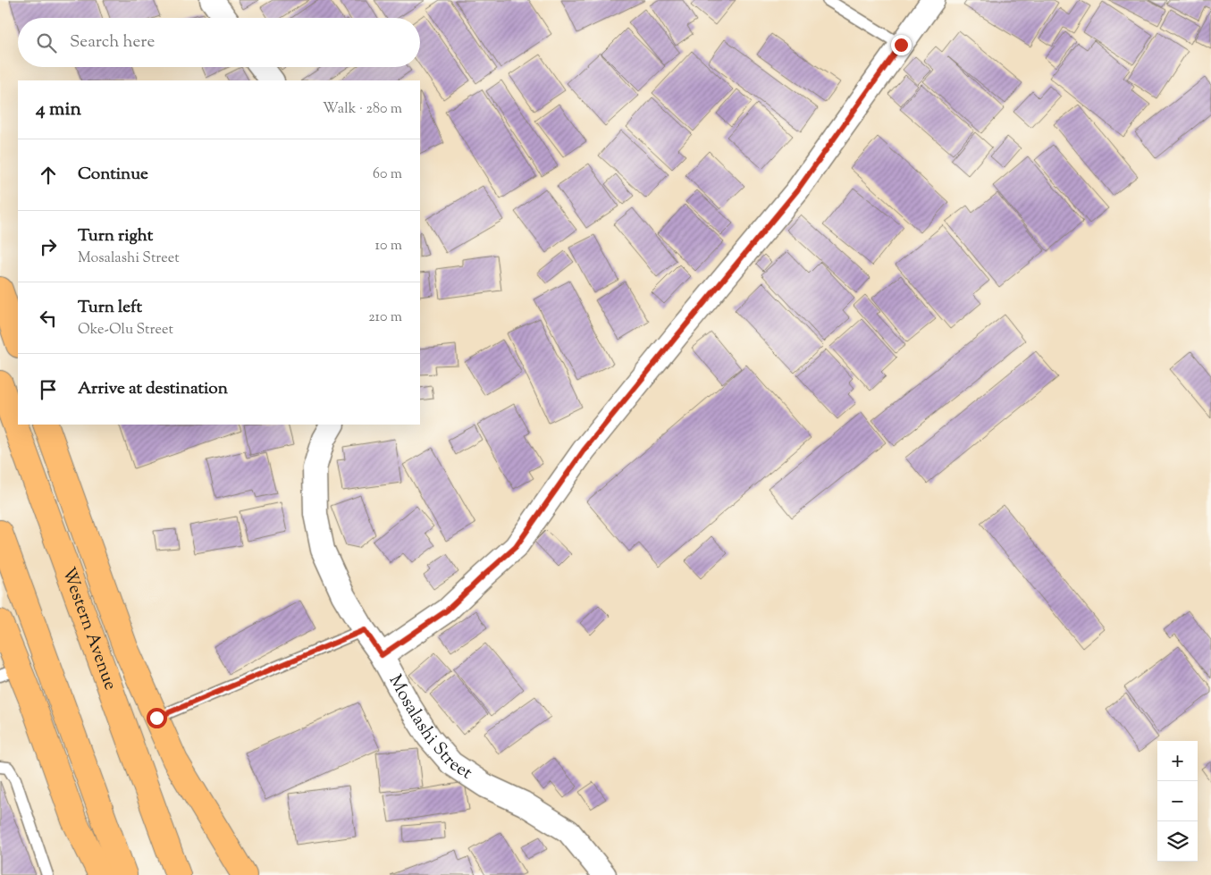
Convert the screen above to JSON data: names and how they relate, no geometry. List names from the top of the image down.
{
  "streets": {
    "main road": ["Western Avenue"],
    "street": ["Mosalashi Street"]
  },
  "page": {
    "search": "Search here",
    "heading": ["4 min", "Walk · 280 m"],
    "list": [
      ["Continue", "60 m"],
      ["Turn right", "Mosalashi Street", "10 m"],
      ["Turn left", "Oke-Olu Street", "210 m"],
      "Arrive at destination"
    ],
    "map_buttons": ["+", "−"]
  }
}
